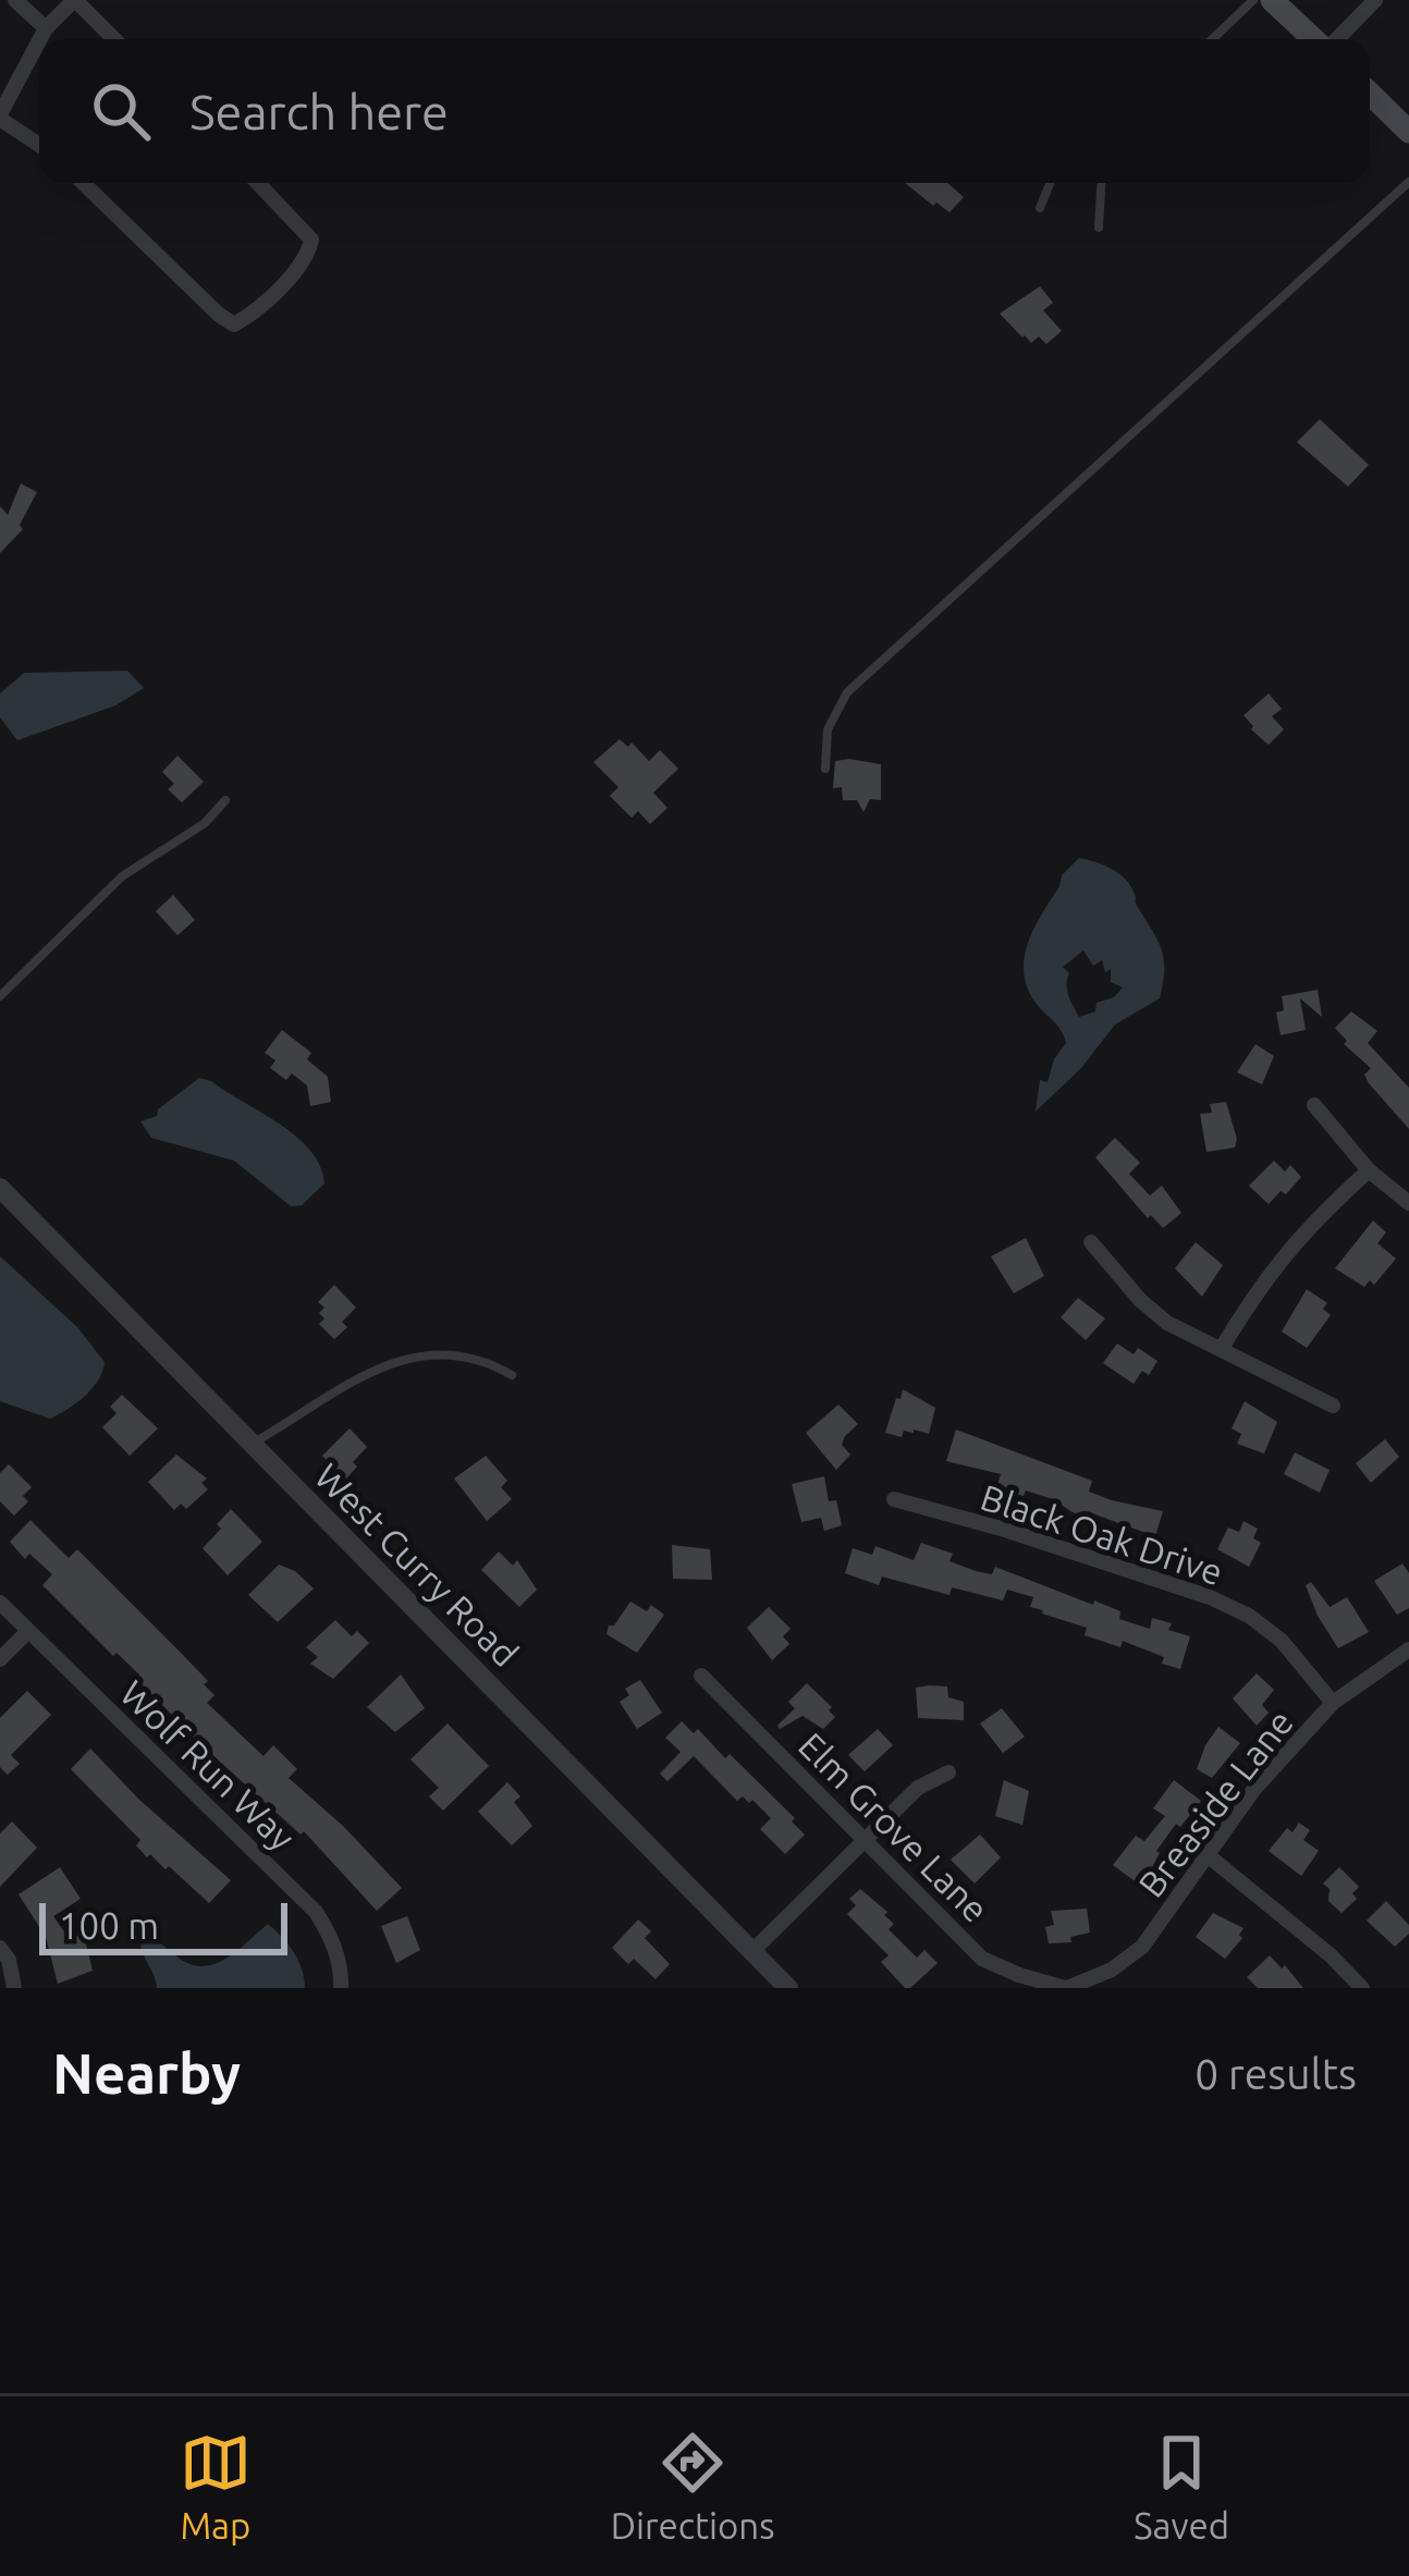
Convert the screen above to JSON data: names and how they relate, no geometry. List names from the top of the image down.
{
  "streets": {
    "street": [
      "Black Oak Drive",
      "West Curry Road",
      "Wolf Run Way",
      "Breaside Lane",
      "Elm Grove Lane"
    ]
  },
  "crossings": [
    ["Black Oak Drive", "Breaside Lane"],
    ["Breaside Lane", "Elm Grove Lane"]
  ],
  "scale_bar": "100 m",
  "page": {
    "search": "Search here",
    "scale": "100 m",
    "heading": ["Nearby", "0 results"],
    "nav": ["Map", "Directions", "Saved"]
  }
}
